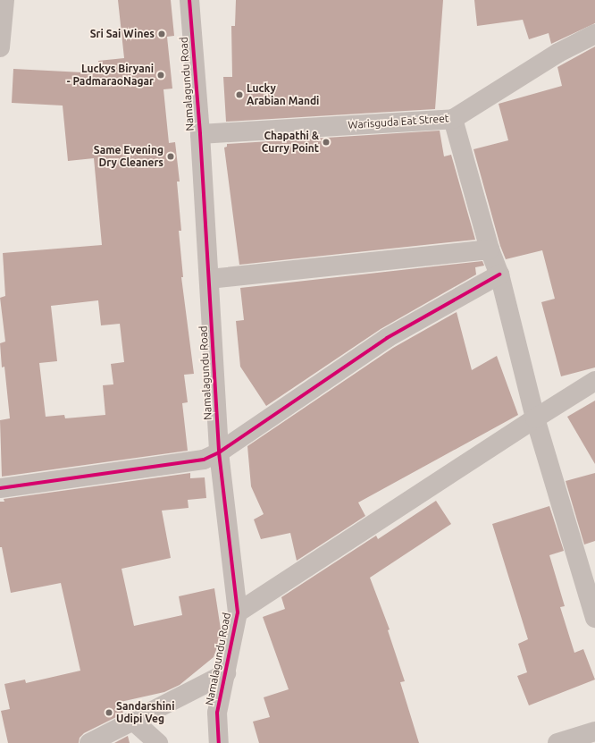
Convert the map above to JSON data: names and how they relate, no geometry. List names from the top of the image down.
{
  "streets": {
    "street": ["Namalagundu Road", "Warisguda Eat Street"]
  },
  "crossings": [
    ["Namalagundu Road", "Warisguda Eat Street"]
  ],
  "places": [
    "Sri Sai Wines",
    "Luckys Biryani - PadmaraoNagar",
    "Lucky Arabian Mandi",
    "Chapathi & Curry Point",
    "Same Evening Dry Cleaners",
    "Sandarshini Udipi Veg"
  ]
}
